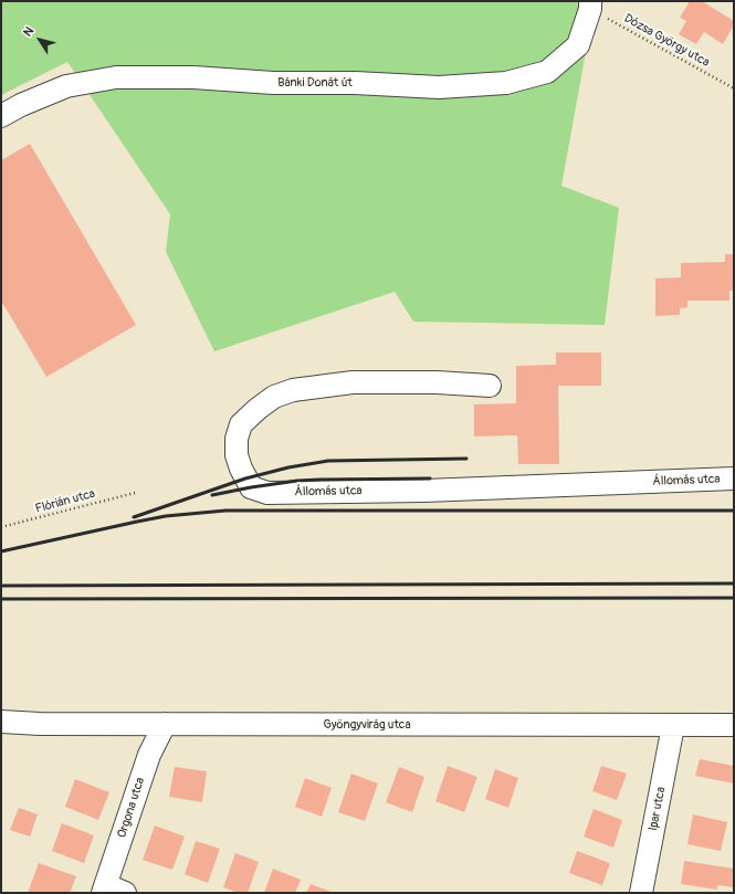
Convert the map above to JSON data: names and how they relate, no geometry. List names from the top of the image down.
{
  "streets": {
    "street": [
      "Bánki Donát út",
      "Állomás utca",
      "Gyöngyvirág utca",
      "Orgona utca",
      "Ipar utca"
    ],
    "path": ["Dózsa György utca", "Flórián utca"]
  },
  "crossings": [
    ["Dózsa György utca", "Bánki Donát út"],
    ["Gyöngyvirág utca", "Orgona utca"],
    ["Gyöngyvirág utca", "Ipar utca"]
  ],
  "north": "top left"
}
